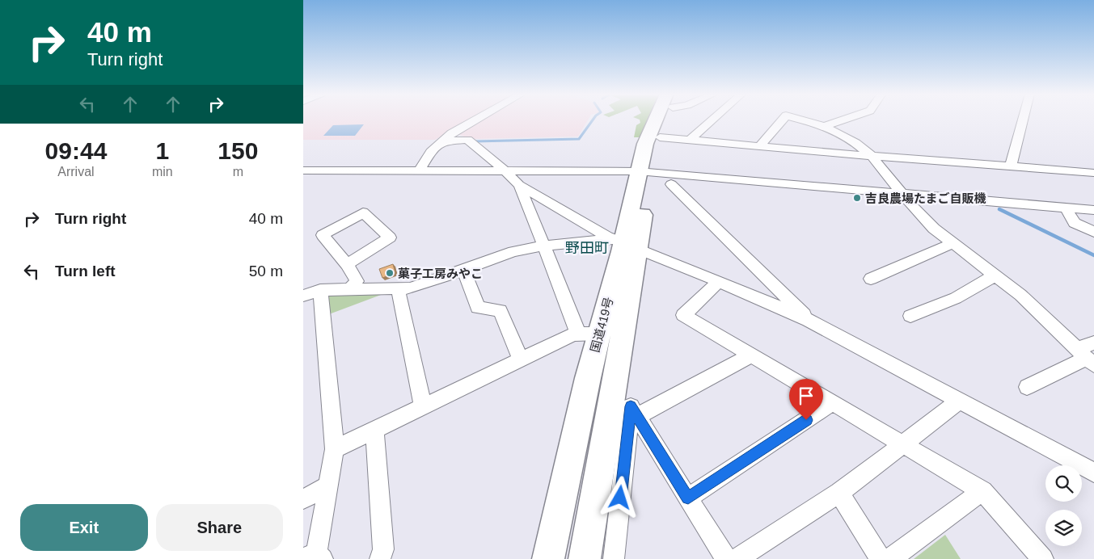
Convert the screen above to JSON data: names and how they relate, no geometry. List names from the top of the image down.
{
  "streets": {
    "highway": ["国道419号"]
  },
  "districts": ["野田町"],
  "places": ["吉良農場たまご自販機", "菓子工房みやこ"],
  "page": {
    "turn": ["40 m", "Turn right"],
    "eta": [
      "09:44",
      "Arrival",
      "1",
      "min",
      "150",
      "m"
    ],
    "list": [
      {
        "name": "Turn right",
        "value": "40 m"
      },
      {
        "name": "Turn left",
        "value": "50 m"
      }
    ],
    "buttons": ["Exit", "Share"]
  }
}
